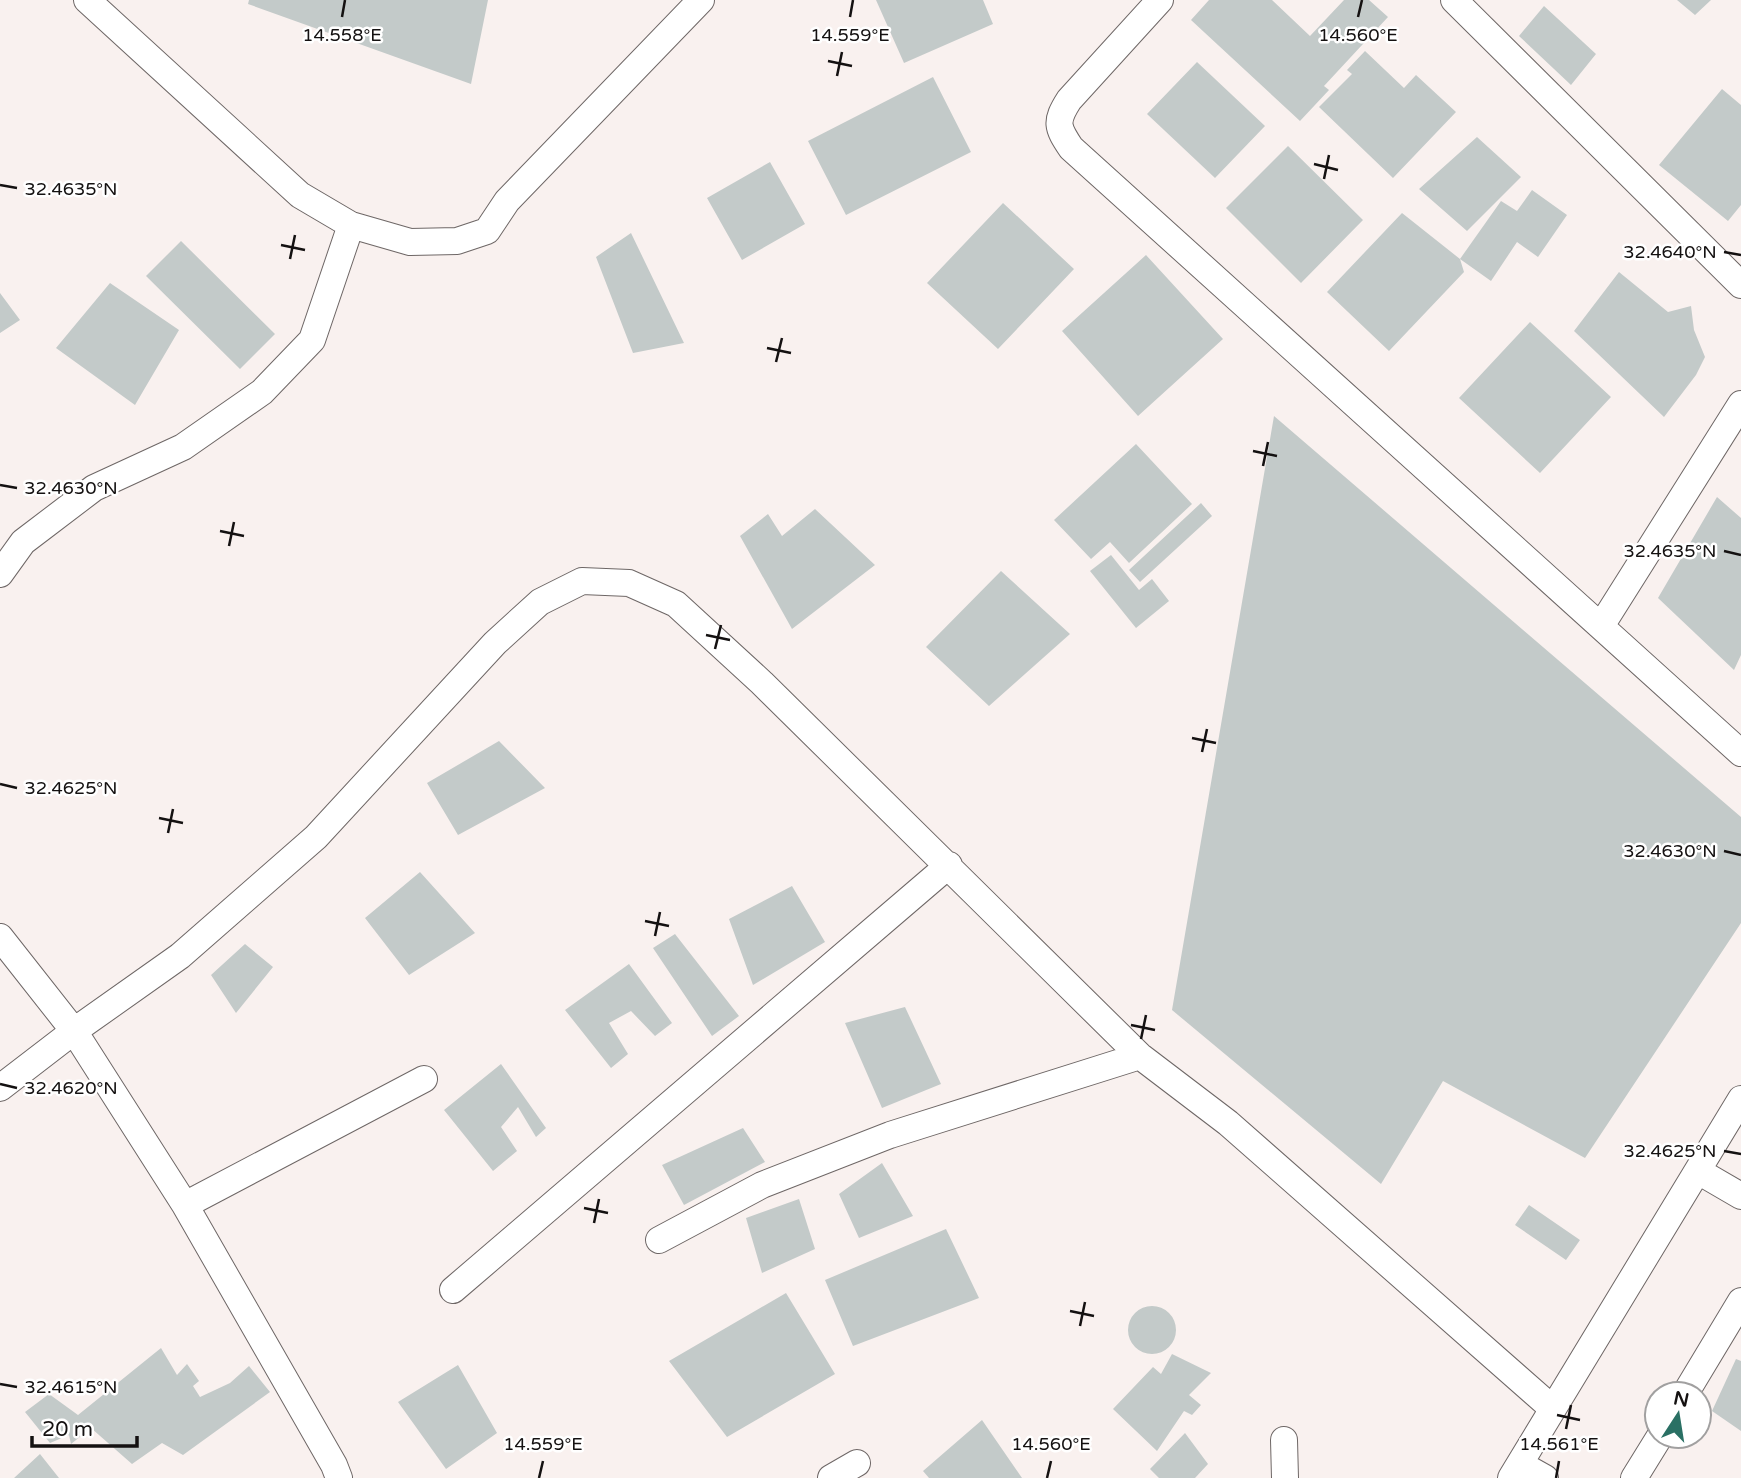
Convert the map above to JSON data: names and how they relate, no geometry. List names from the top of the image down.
{
  "scale_bar": "20 m",
  "north": "top",
  "coordinates": [
    "14.558°E",
    "14.559°E",
    "14.560°E",
    "32.4635°N",
    "32.4640°N",
    "32.4630°N",
    "32.4625°N",
    "32.4620°N",
    "32.4615°N",
    "14.561°E"
  ]
}
